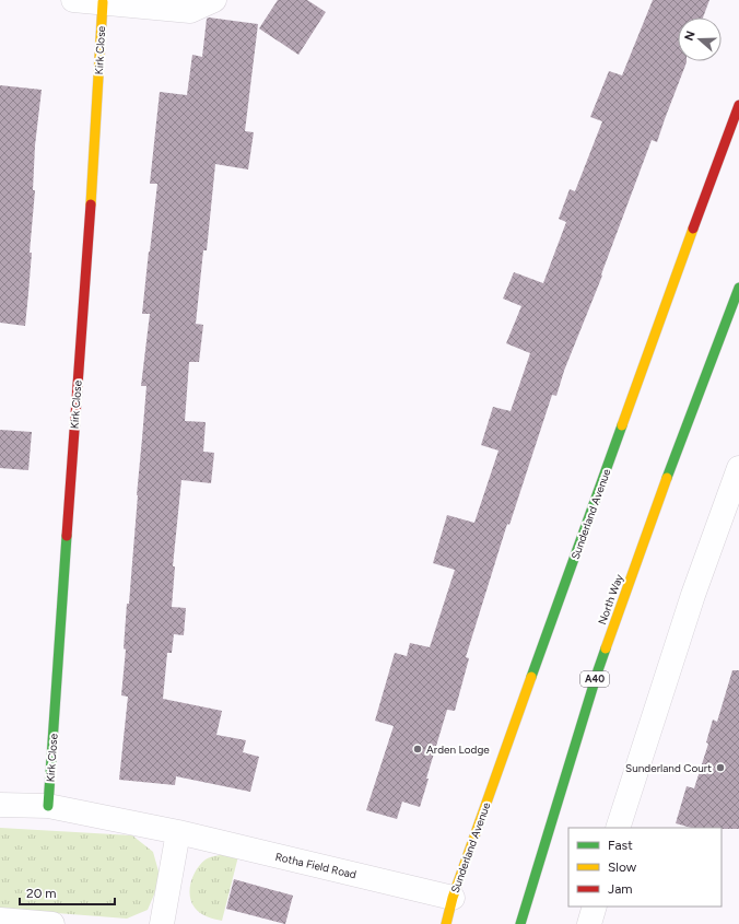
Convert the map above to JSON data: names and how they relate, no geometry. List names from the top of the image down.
{
  "streets": {
    "main road": [
      "Kirk Close",
      "Sunderland Avenue",
      "North Way",
      "A40"
    ],
    "street": ["Rotha Field Road"]
  },
  "crossings": [
    ["Kirk Close", "Rotha Field Road"],
    ["Sunderland Avenue", "Rotha Field Road"]
  ],
  "places": ["Arden Lodge", "Sunderland Court"],
  "legend": ["Fast", "Slow", "Jam"],
  "scale_bar": "20 m",
  "north": "left"
}
